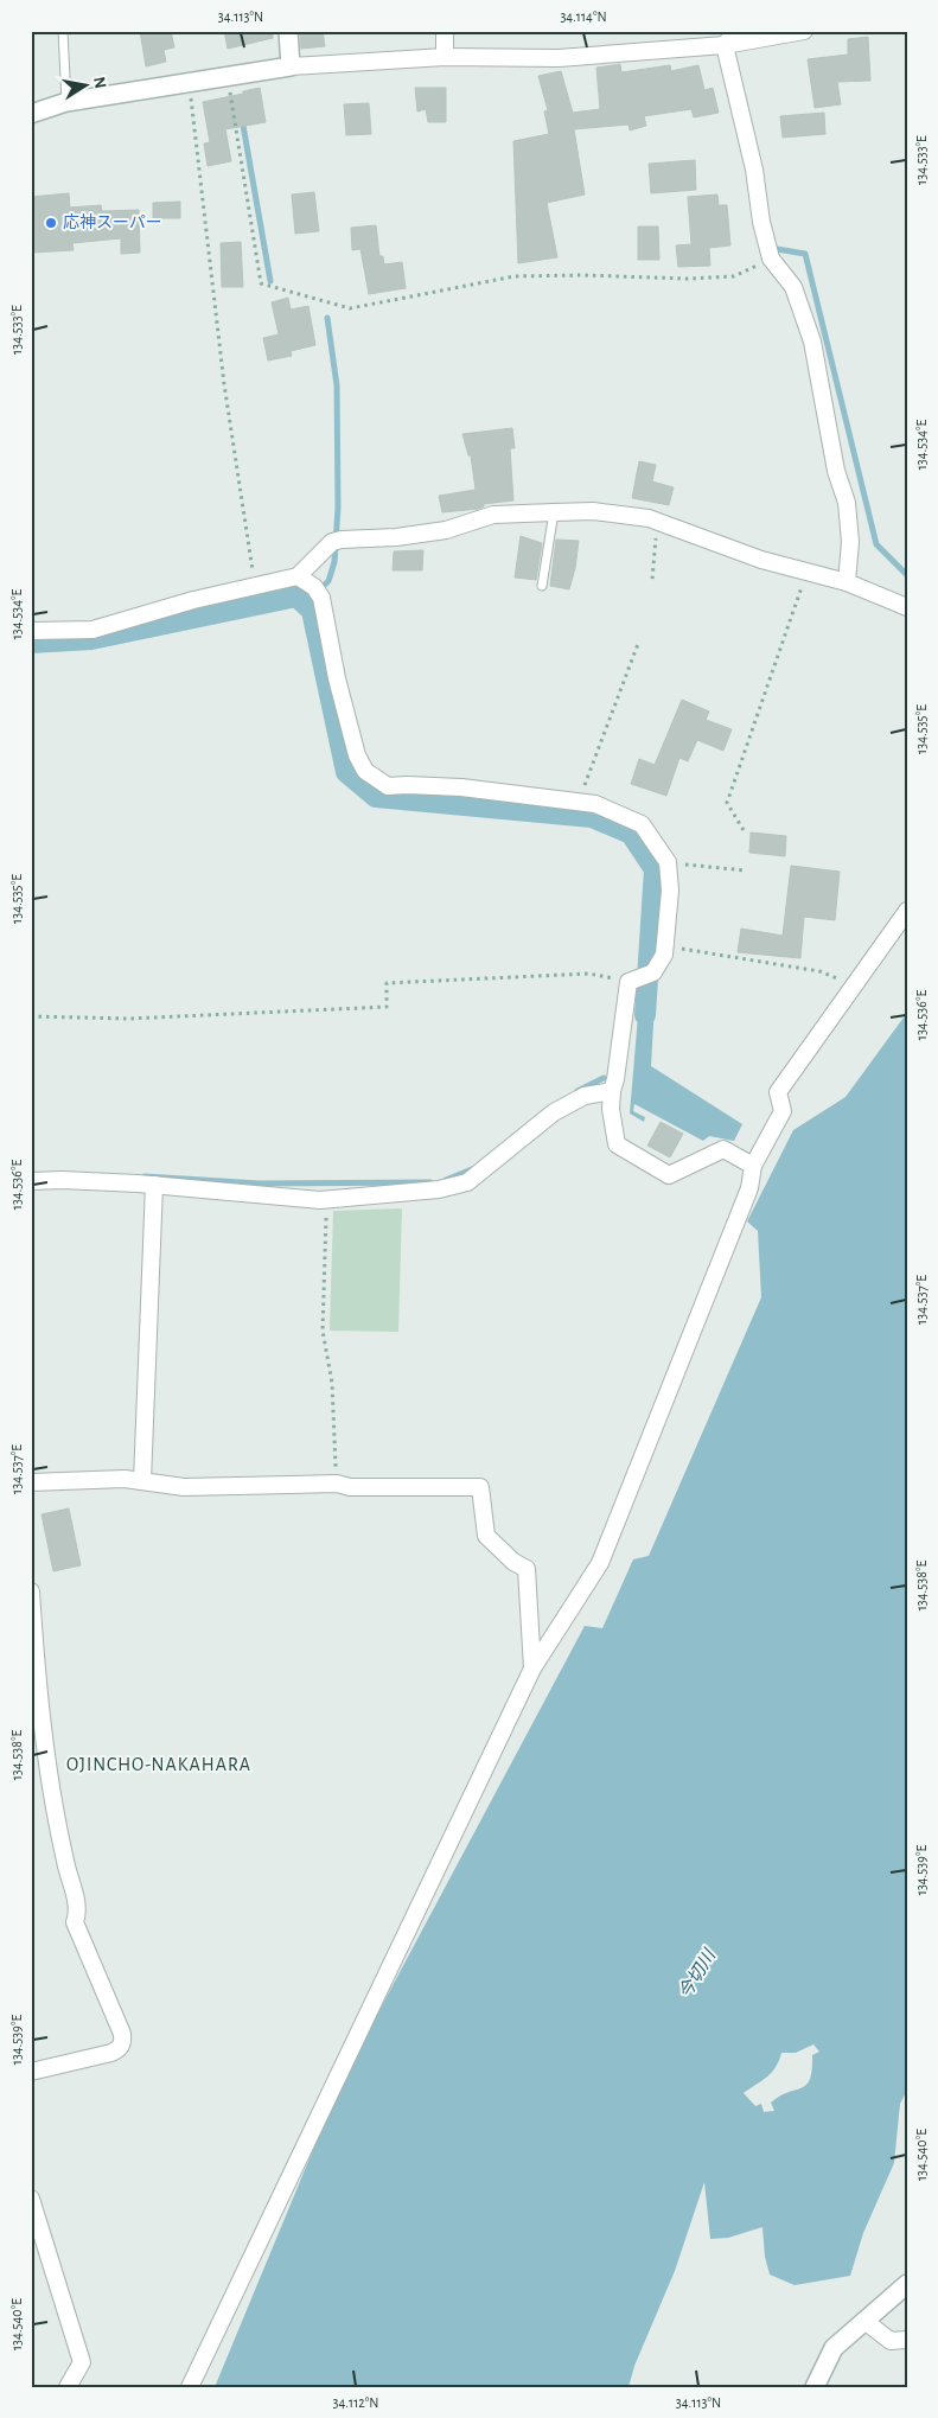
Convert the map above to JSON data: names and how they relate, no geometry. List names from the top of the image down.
{
  "districts": ["OJINCHO-NAKAHARA"],
  "water": ["今切川"],
  "places": ["応神スーパー"],
  "north": "right",
  "coordinates": [
    "34.113°N",
    "34.114°N",
    "134.533°E",
    "134.534°E",
    "134.535°E",
    "134.536°E",
    "134.537°E",
    "134.538°E",
    "134.539°E",
    "134.540°E",
    "34.112°N"
  ]
}
